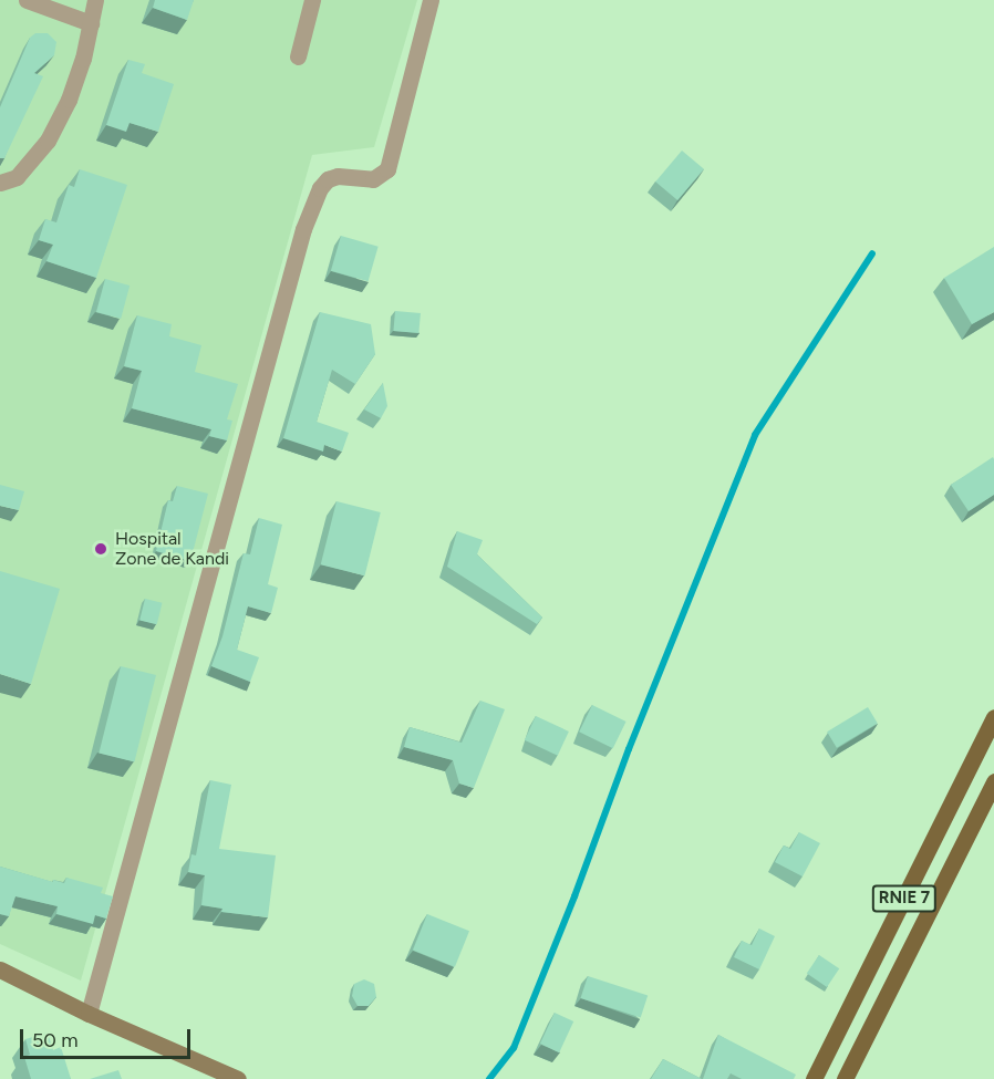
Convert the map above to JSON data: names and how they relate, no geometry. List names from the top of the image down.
{
  "streets": {
    "main road": ["RNIE 7"]
  },
  "places": ["Hospital Zone de Kandi"],
  "scale_bar": "50 m"
}
